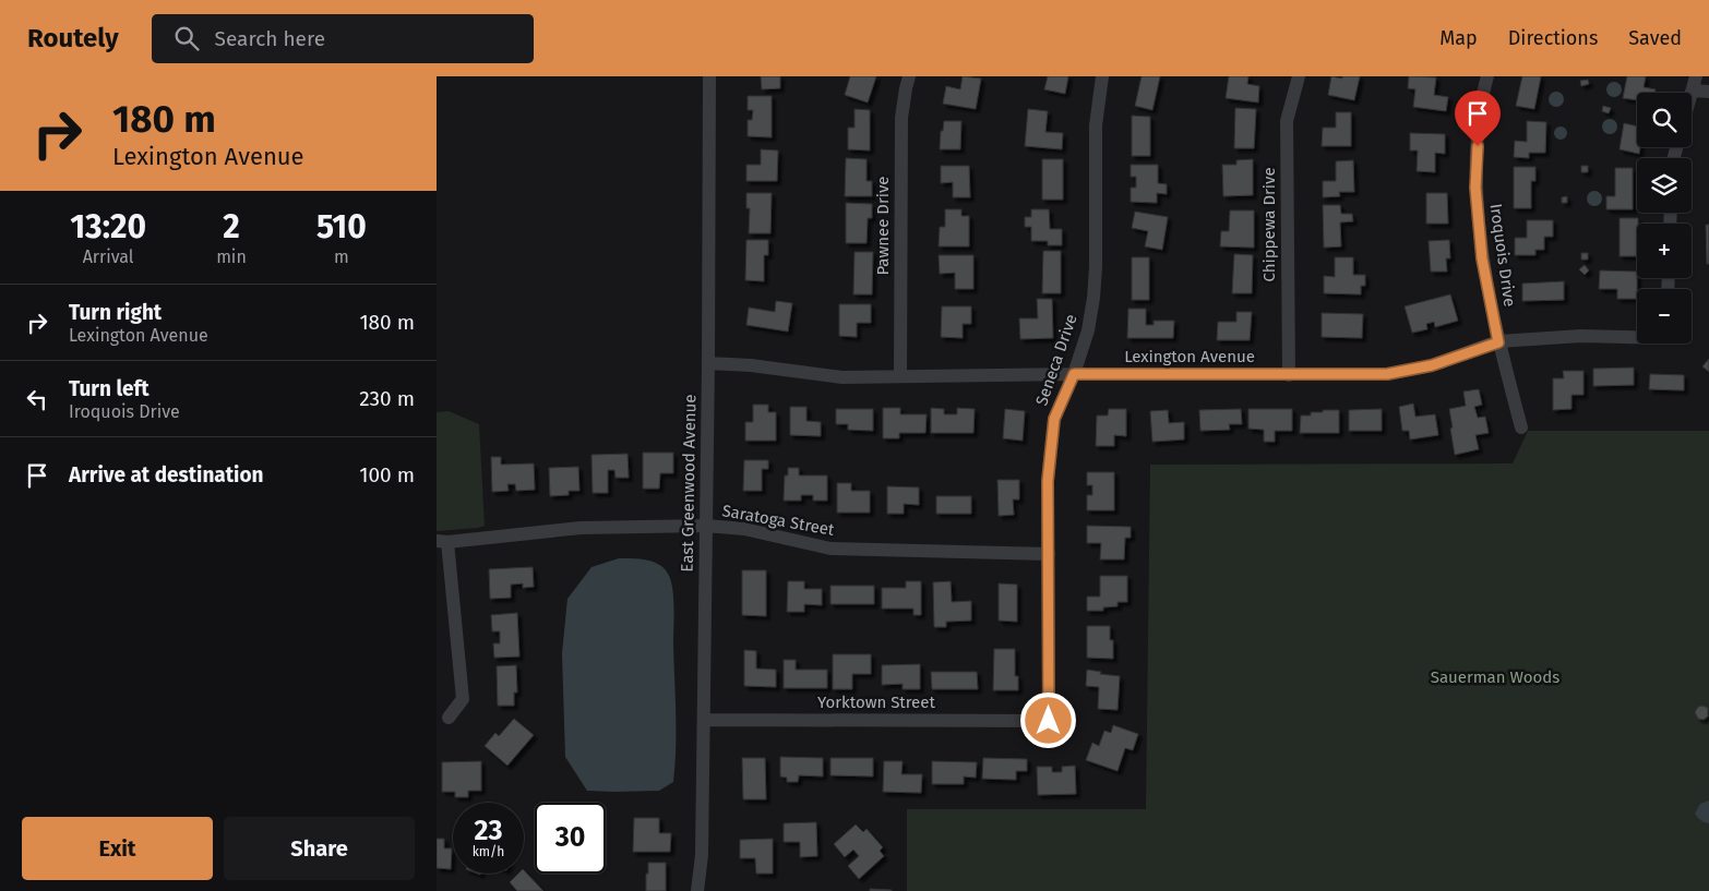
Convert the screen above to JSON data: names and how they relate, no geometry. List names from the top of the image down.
{
  "streets": {
    "street": [
      "Chippewa Drive",
      "Pawnee Drive",
      "Iroquois Drive",
      "Lexington Avenue",
      "Seneca Drive",
      "East Greenwood Avenue",
      "Saratoga Street",
      "Yorktown Street"
    ]
  },
  "crossings": [
    ["Chippewa Drive", "Lexington Avenue"],
    ["Pawnee Drive", "Lexington Avenue"],
    ["Iroquois Drive", "Lexington Avenue"],
    ["Lexington Avenue", "Seneca Drive"],
    ["Lexington Avenue", "East Greenwood Avenue"],
    ["Seneca Drive", "Saratoga Street"],
    ["Seneca Drive", "Yorktown Street"],
    ["East Greenwood Avenue", "Saratoga Street"],
    ["East Greenwood Avenue", "Yorktown Street"]
  ],
  "parks": ["Sauerman Woods"],
  "page": {
    "header": "Routely",
    "search": "Search here",
    "nav": ["Map", "Directions", "Saved"],
    "turn": ["180 m", "Lexington Avenue"],
    "map_buttons": ["+", "−"],
    "eta": [
      "13:20",
      "Arrival",
      "2",
      "min",
      "510",
      "m"
    ],
    "list": [
      {
        "name": "Turn right",
        "note": "Lexington Avenue",
        "value": "180 m"
      },
      {
        "name": "Turn left",
        "note": "Iroquois Drive",
        "value": "230 m"
      },
      {
        "name": "Arrive at destination",
        "value": "100 m"
      }
    ],
    "speed": "23 km/h",
    "limit": "30",
    "buttons": ["Exit", "Share"]
  }
}
